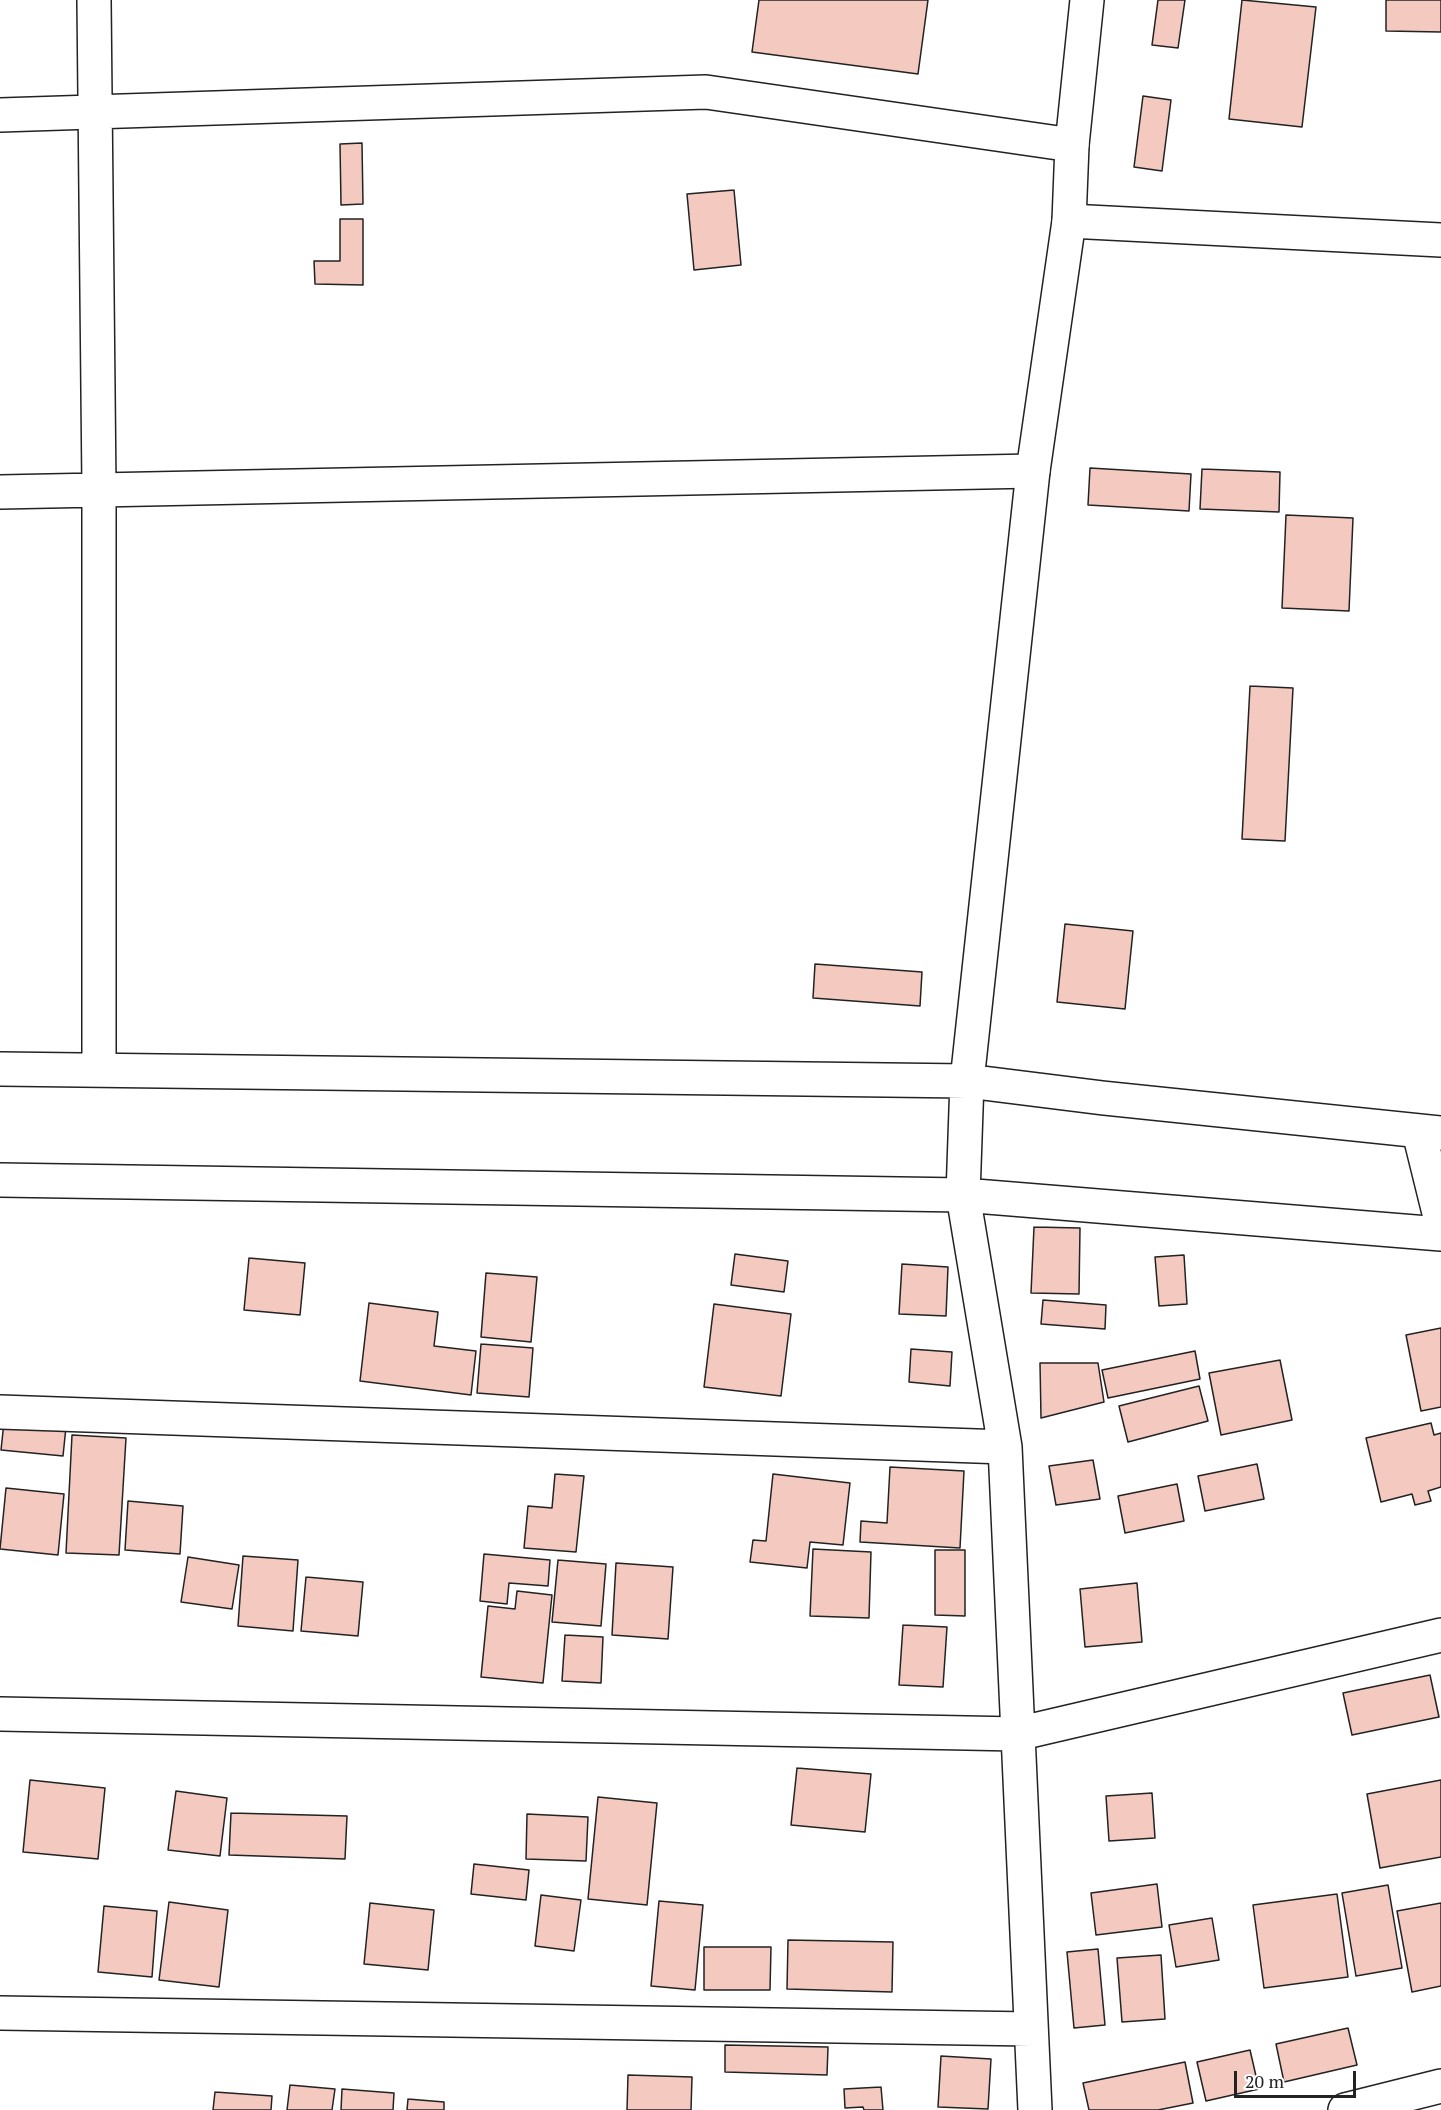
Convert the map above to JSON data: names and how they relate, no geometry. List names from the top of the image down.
{
  "scale_bar": "20 m"
}
